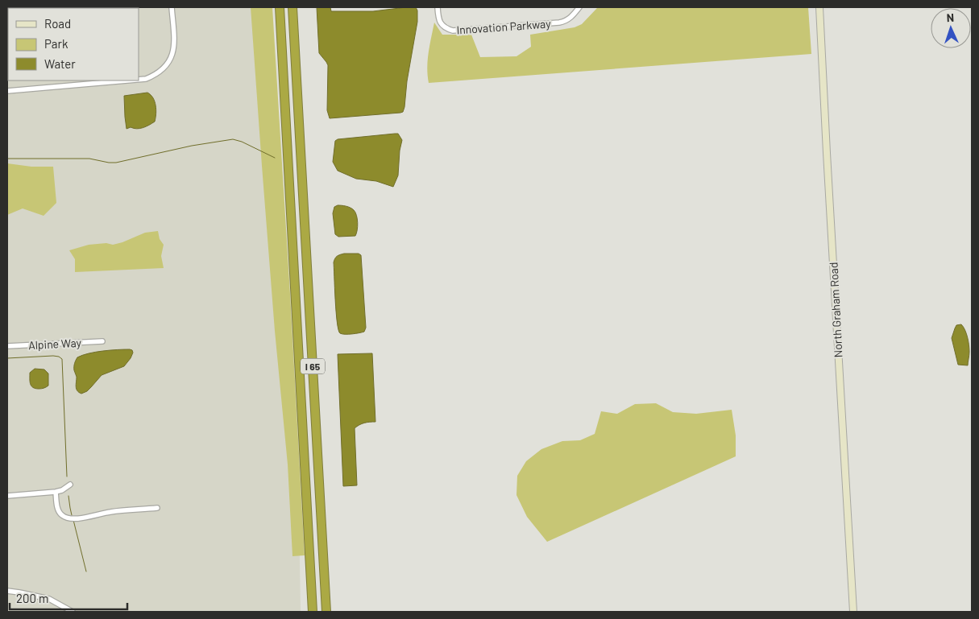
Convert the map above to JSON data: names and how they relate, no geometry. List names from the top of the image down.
{
  "streets": {
    "highway": ["I 65"],
    "street": ["Innovation Parkway", "North Graham Road", "Alpine Way"]
  },
  "legend": ["Road", "Park", "Water"],
  "scale_bar": "200 m",
  "north": "top"
}
